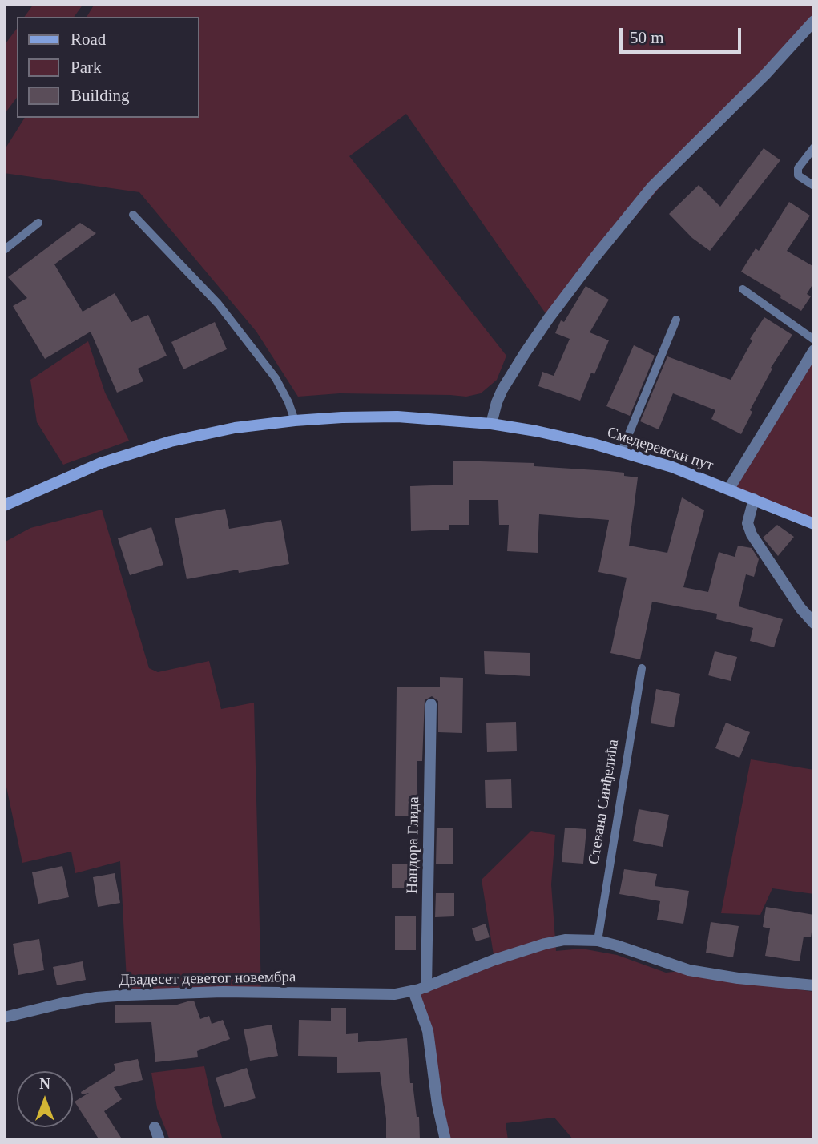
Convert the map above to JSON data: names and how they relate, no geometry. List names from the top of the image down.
{
  "streets": {
    "main road": ["Смедеревски пут"],
    "street": ["Нандора Глида", "Двадесет деветог новембра"],
    "lane": ["Стевана Синђелића"]
  },
  "legend": ["Road", "Park", "Building"],
  "scale_bar": "50 m",
  "north": "top"
}
